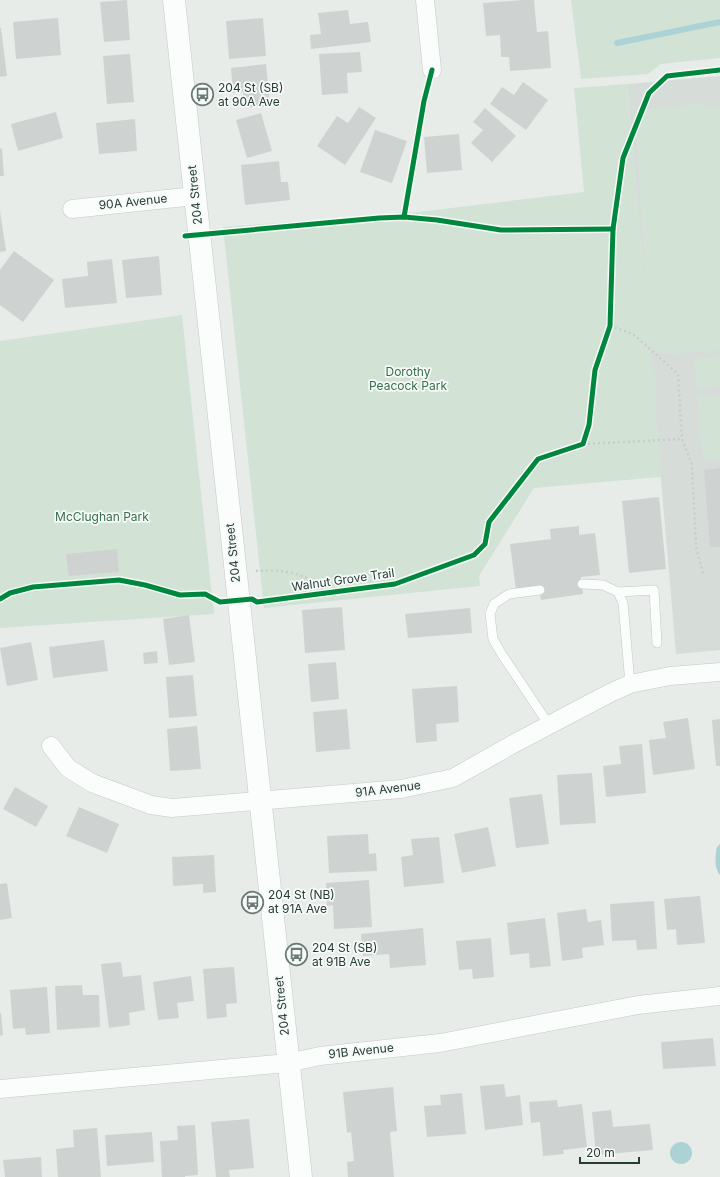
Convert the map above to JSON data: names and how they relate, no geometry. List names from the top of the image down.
{
  "streets": {
    "street": [
      "204 Street",
      "90A Avenue",
      "91A Avenue",
      "91B Avenue"
    ],
    "cycle path": ["Walnut Grove Trail"]
  },
  "crossings": [
    ["204 Street", "90A Avenue"],
    ["204 Street", "91A Avenue"],
    ["204 Street", "91B Avenue"]
  ],
  "parks": ["Dorothy Peacock Park", "McClughan Park"],
  "places": {
    "bus stop": ["204 St (SB) at 90A Ave", "204 St (NB) at 91A Ave", "204 St (SB) at 91B Ave"]
  },
  "scale_bar": "20 m"
}
